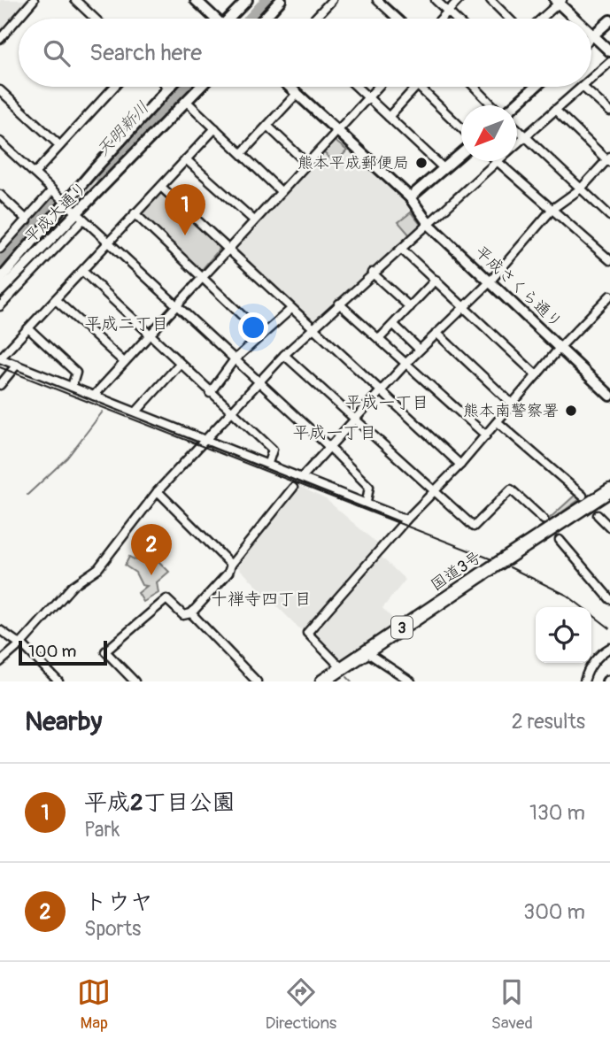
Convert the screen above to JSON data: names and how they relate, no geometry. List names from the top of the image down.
{
  "streets": {
    "highway": ["国道3号", "3"],
    "street": ["平成大通り", "平成さくら通り"]
  },
  "districts": [
    "平成二丁目",
    "平成一丁目",
    "平成一丁目",
    "十禅寺四丁目"
  ],
  "water": ["天明新川"],
  "places": ["熊本平成郵便局", "熊本南警察署"],
  "scale_bar": "100 m",
  "north": "bottom left",
  "page": {
    "search": "Search here",
    "pins": ["1", "2"],
    "scale": "100 m",
    "heading": ["Nearby", "2 results"],
    "list": [
      {
        "mark": "1",
        "name": "平成2丁目公園",
        "note": "Park",
        "value": "130 m"
      },
      {
        "mark": "2",
        "name": "トウヤ",
        "note": "Sports",
        "value": "300 m"
      }
    ],
    "nav": ["Map", "Directions", "Saved"]
  }
}
